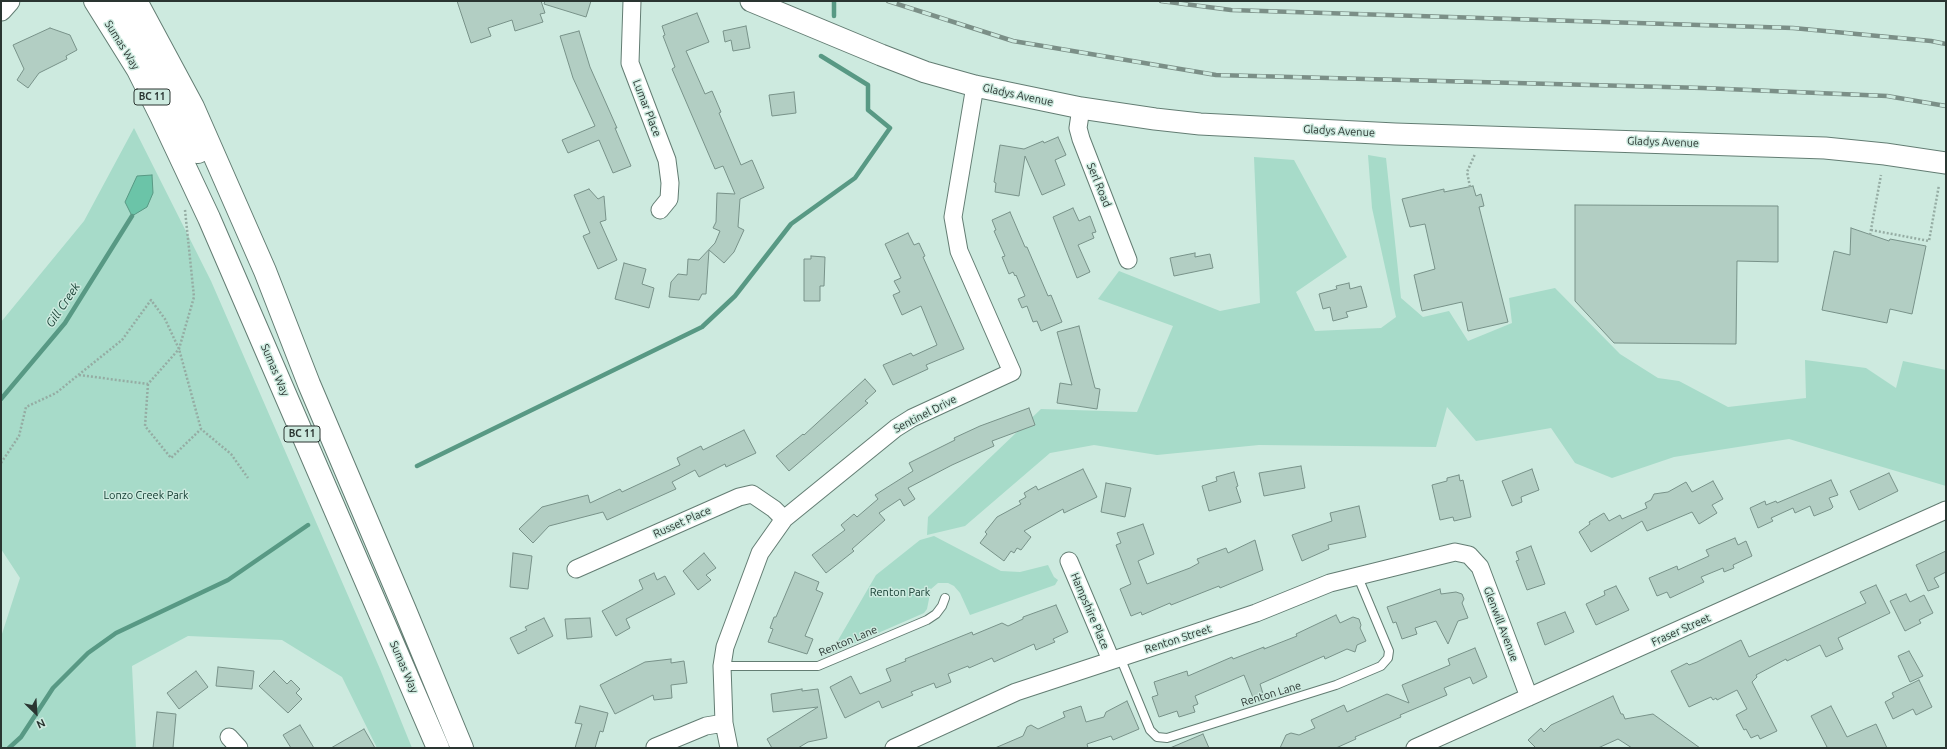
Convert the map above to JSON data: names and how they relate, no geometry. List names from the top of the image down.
{
  "streets": {
    "highway": ["Sumas Way", "BC 11"],
    "street": [
      "Gladys Avenue",
      "Lumar Place",
      "Serl Road",
      "Sentinel Drive",
      "Russet Place",
      "Hampshire Place",
      "Glenwill Avenue",
      "Fraser Street",
      "Renton Street"
    ],
    "lane": ["Renton Lane"]
  },
  "crossings": [
    ["Gladys Avenue", "Serl Road"],
    ["Gladys Avenue", "Sentinel Drive"],
    ["Sentinel Drive", "Russet Place"],
    ["Sentinel Drive", "Renton Lane"],
    ["Hampshire Place", "Renton Street"],
    ["Hampshire Place", "Renton Lane"],
    ["Glenwill Avenue", "Fraser Street"],
    ["Glenwill Avenue", "Renton Street"],
    ["Renton Street", "Renton Lane"]
  ],
  "water": ["Gill Creek"],
  "parks": ["Lonzo Creek Park", "Renton Park"],
  "north": "bottom right"
}
